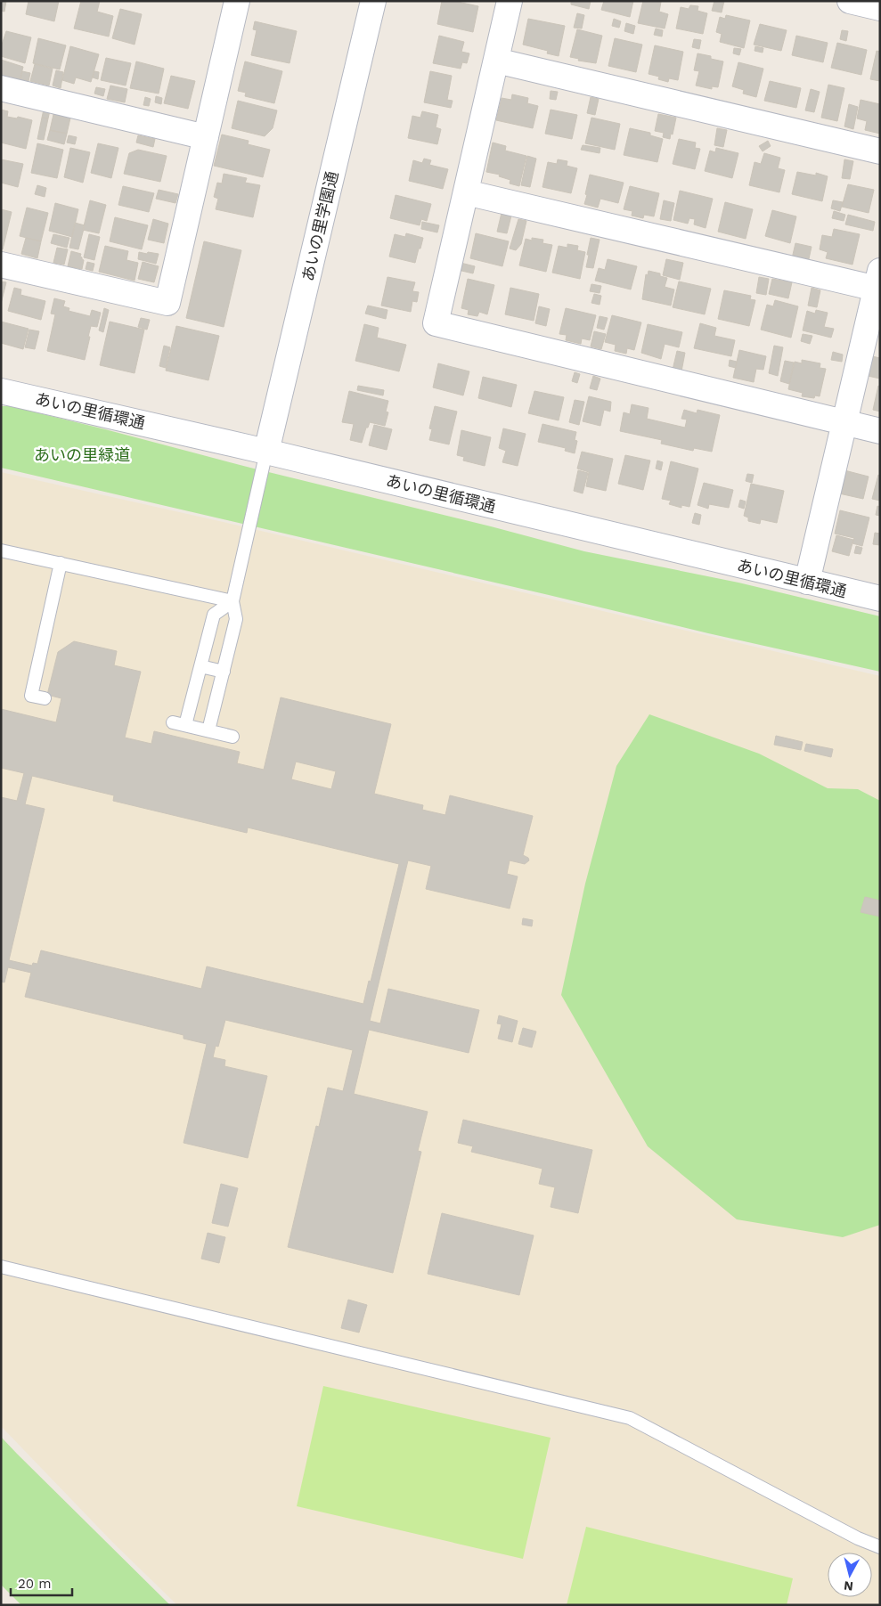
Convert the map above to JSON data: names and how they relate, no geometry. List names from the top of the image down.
{
  "streets": {
    "street": ["あいの里学園通", "あいの里循環通"]
  },
  "crossings": [
    ["あいの里学園通", "あいの里循環通"]
  ],
  "parks": ["あいの里緑道"],
  "scale_bar": "20 m",
  "north": "bottom"
}
